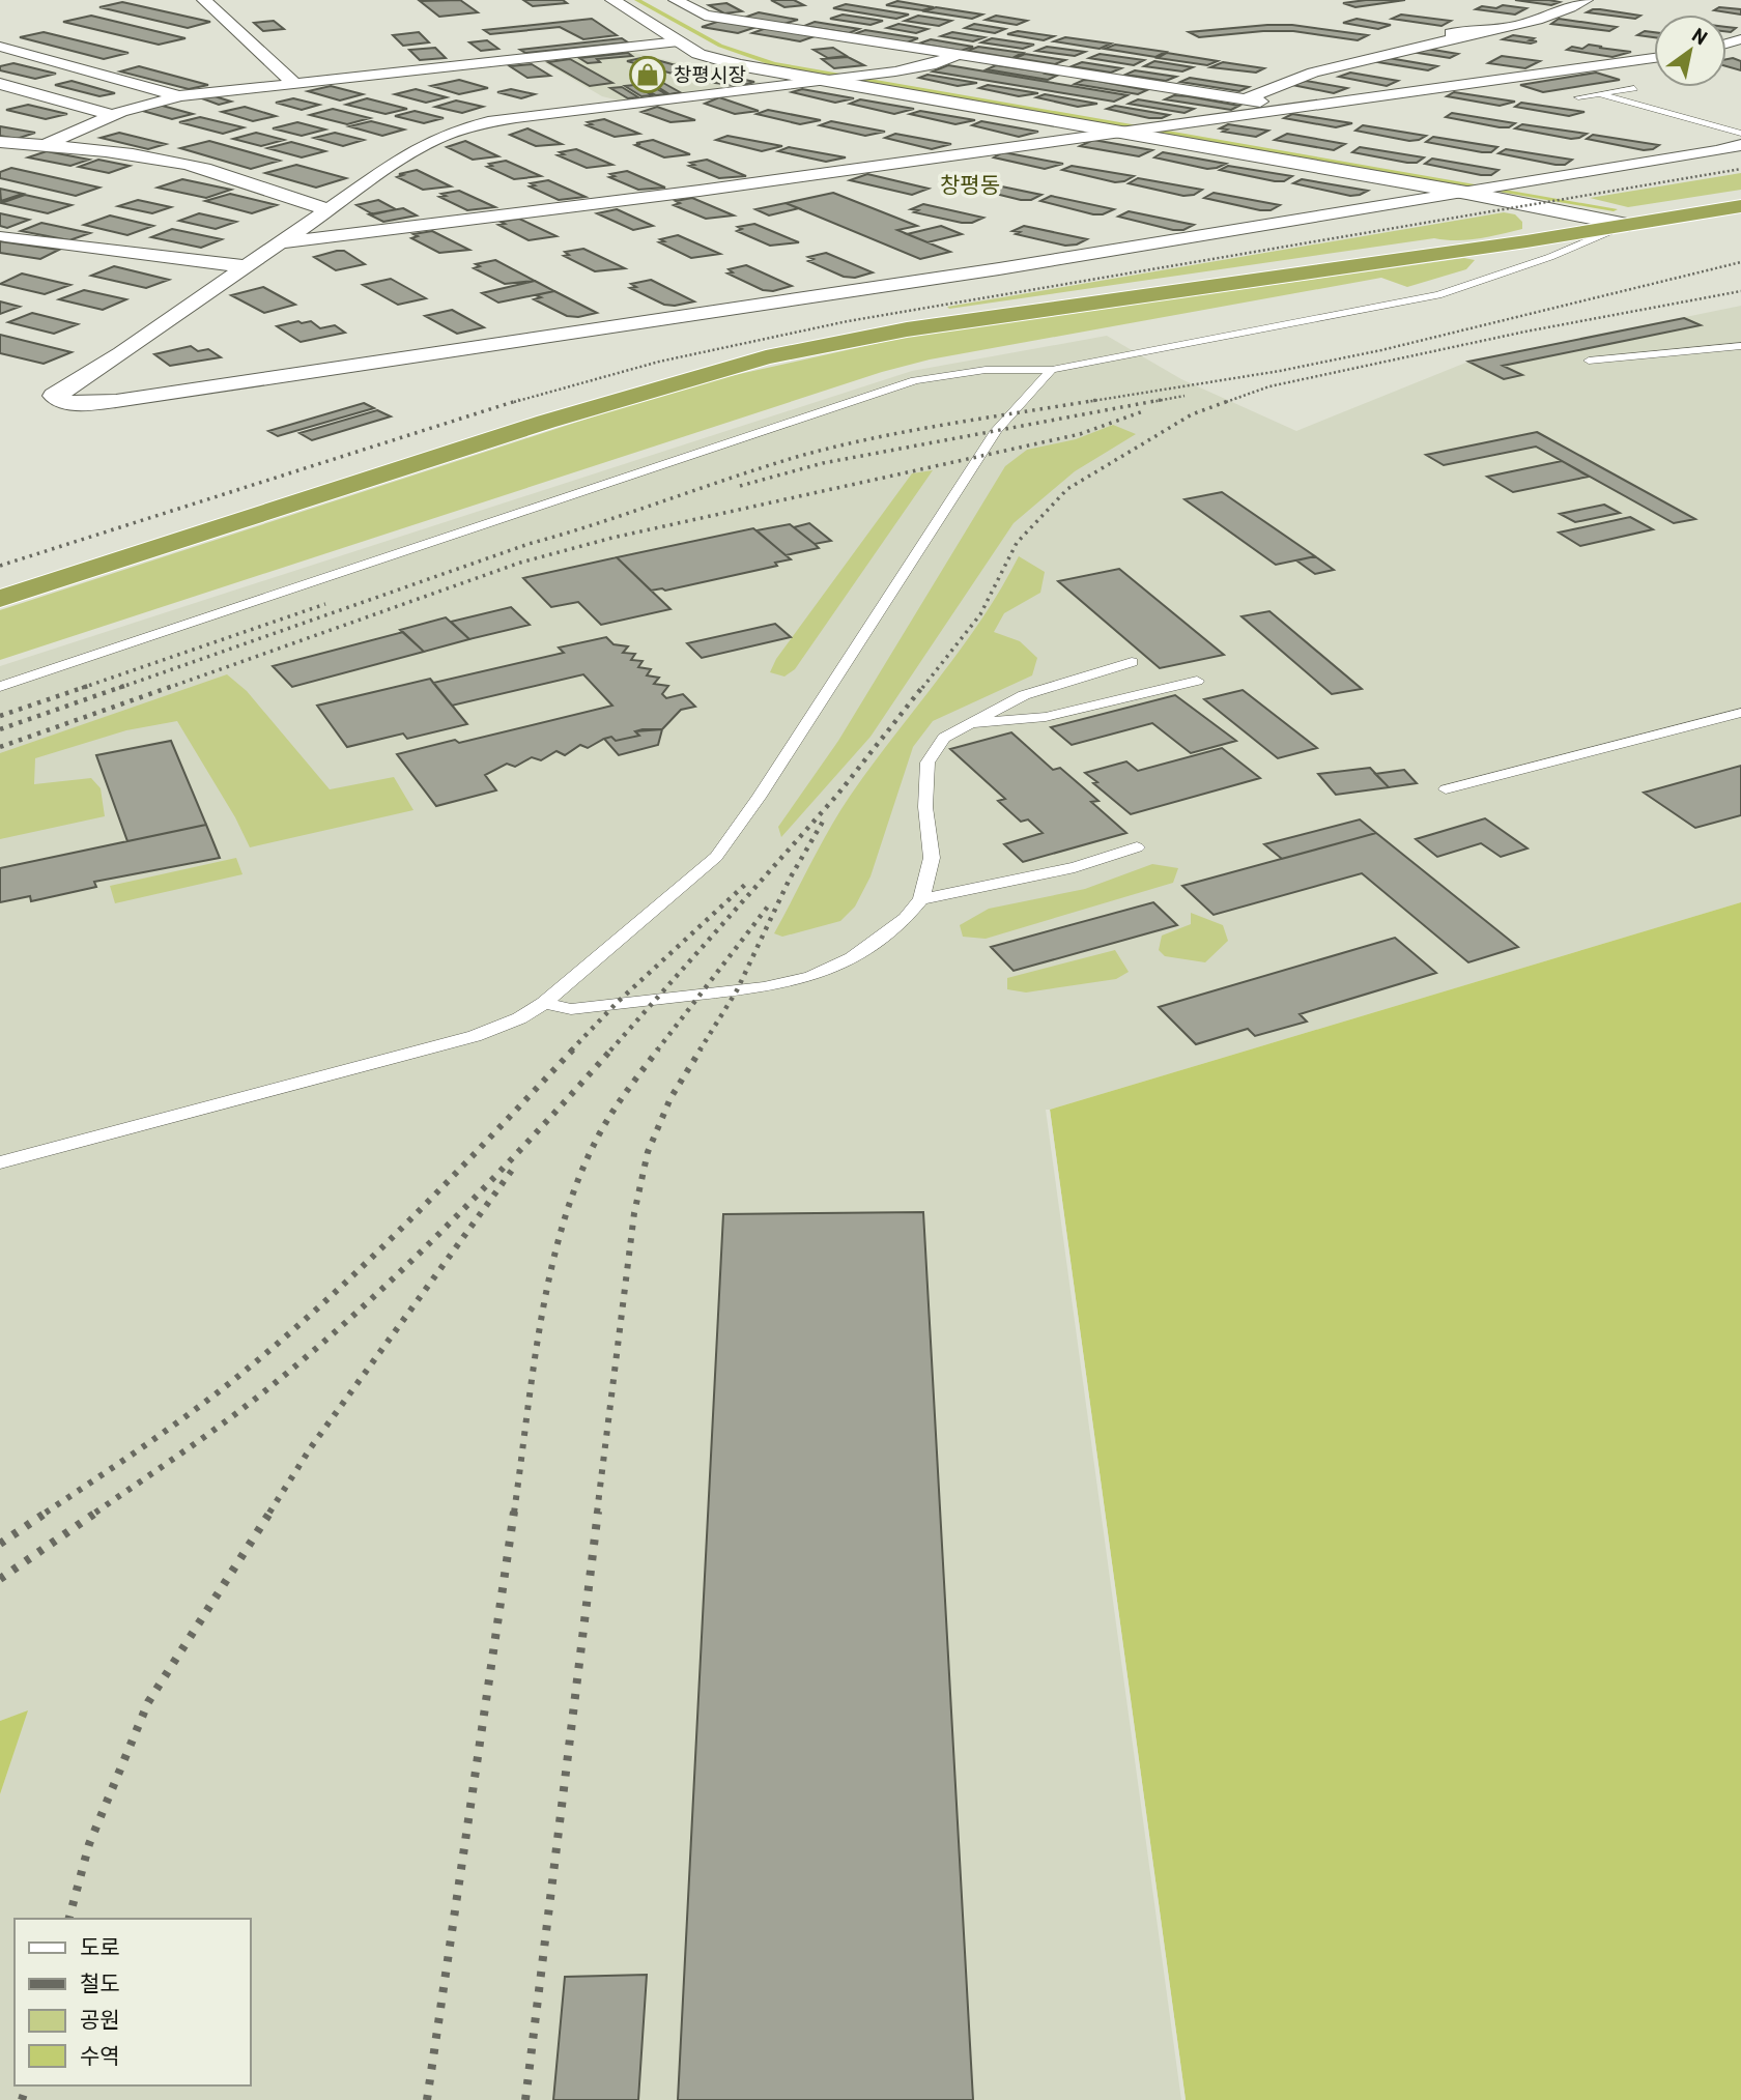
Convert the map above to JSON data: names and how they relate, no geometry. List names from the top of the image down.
{
  "districts": ["창평동"],
  "places": {
    "shop": ["창평시장"]
  },
  "legend": [
    "도로",
    "철도",
    "공원",
    "수역"
  ],
  "north": "top right"
}
